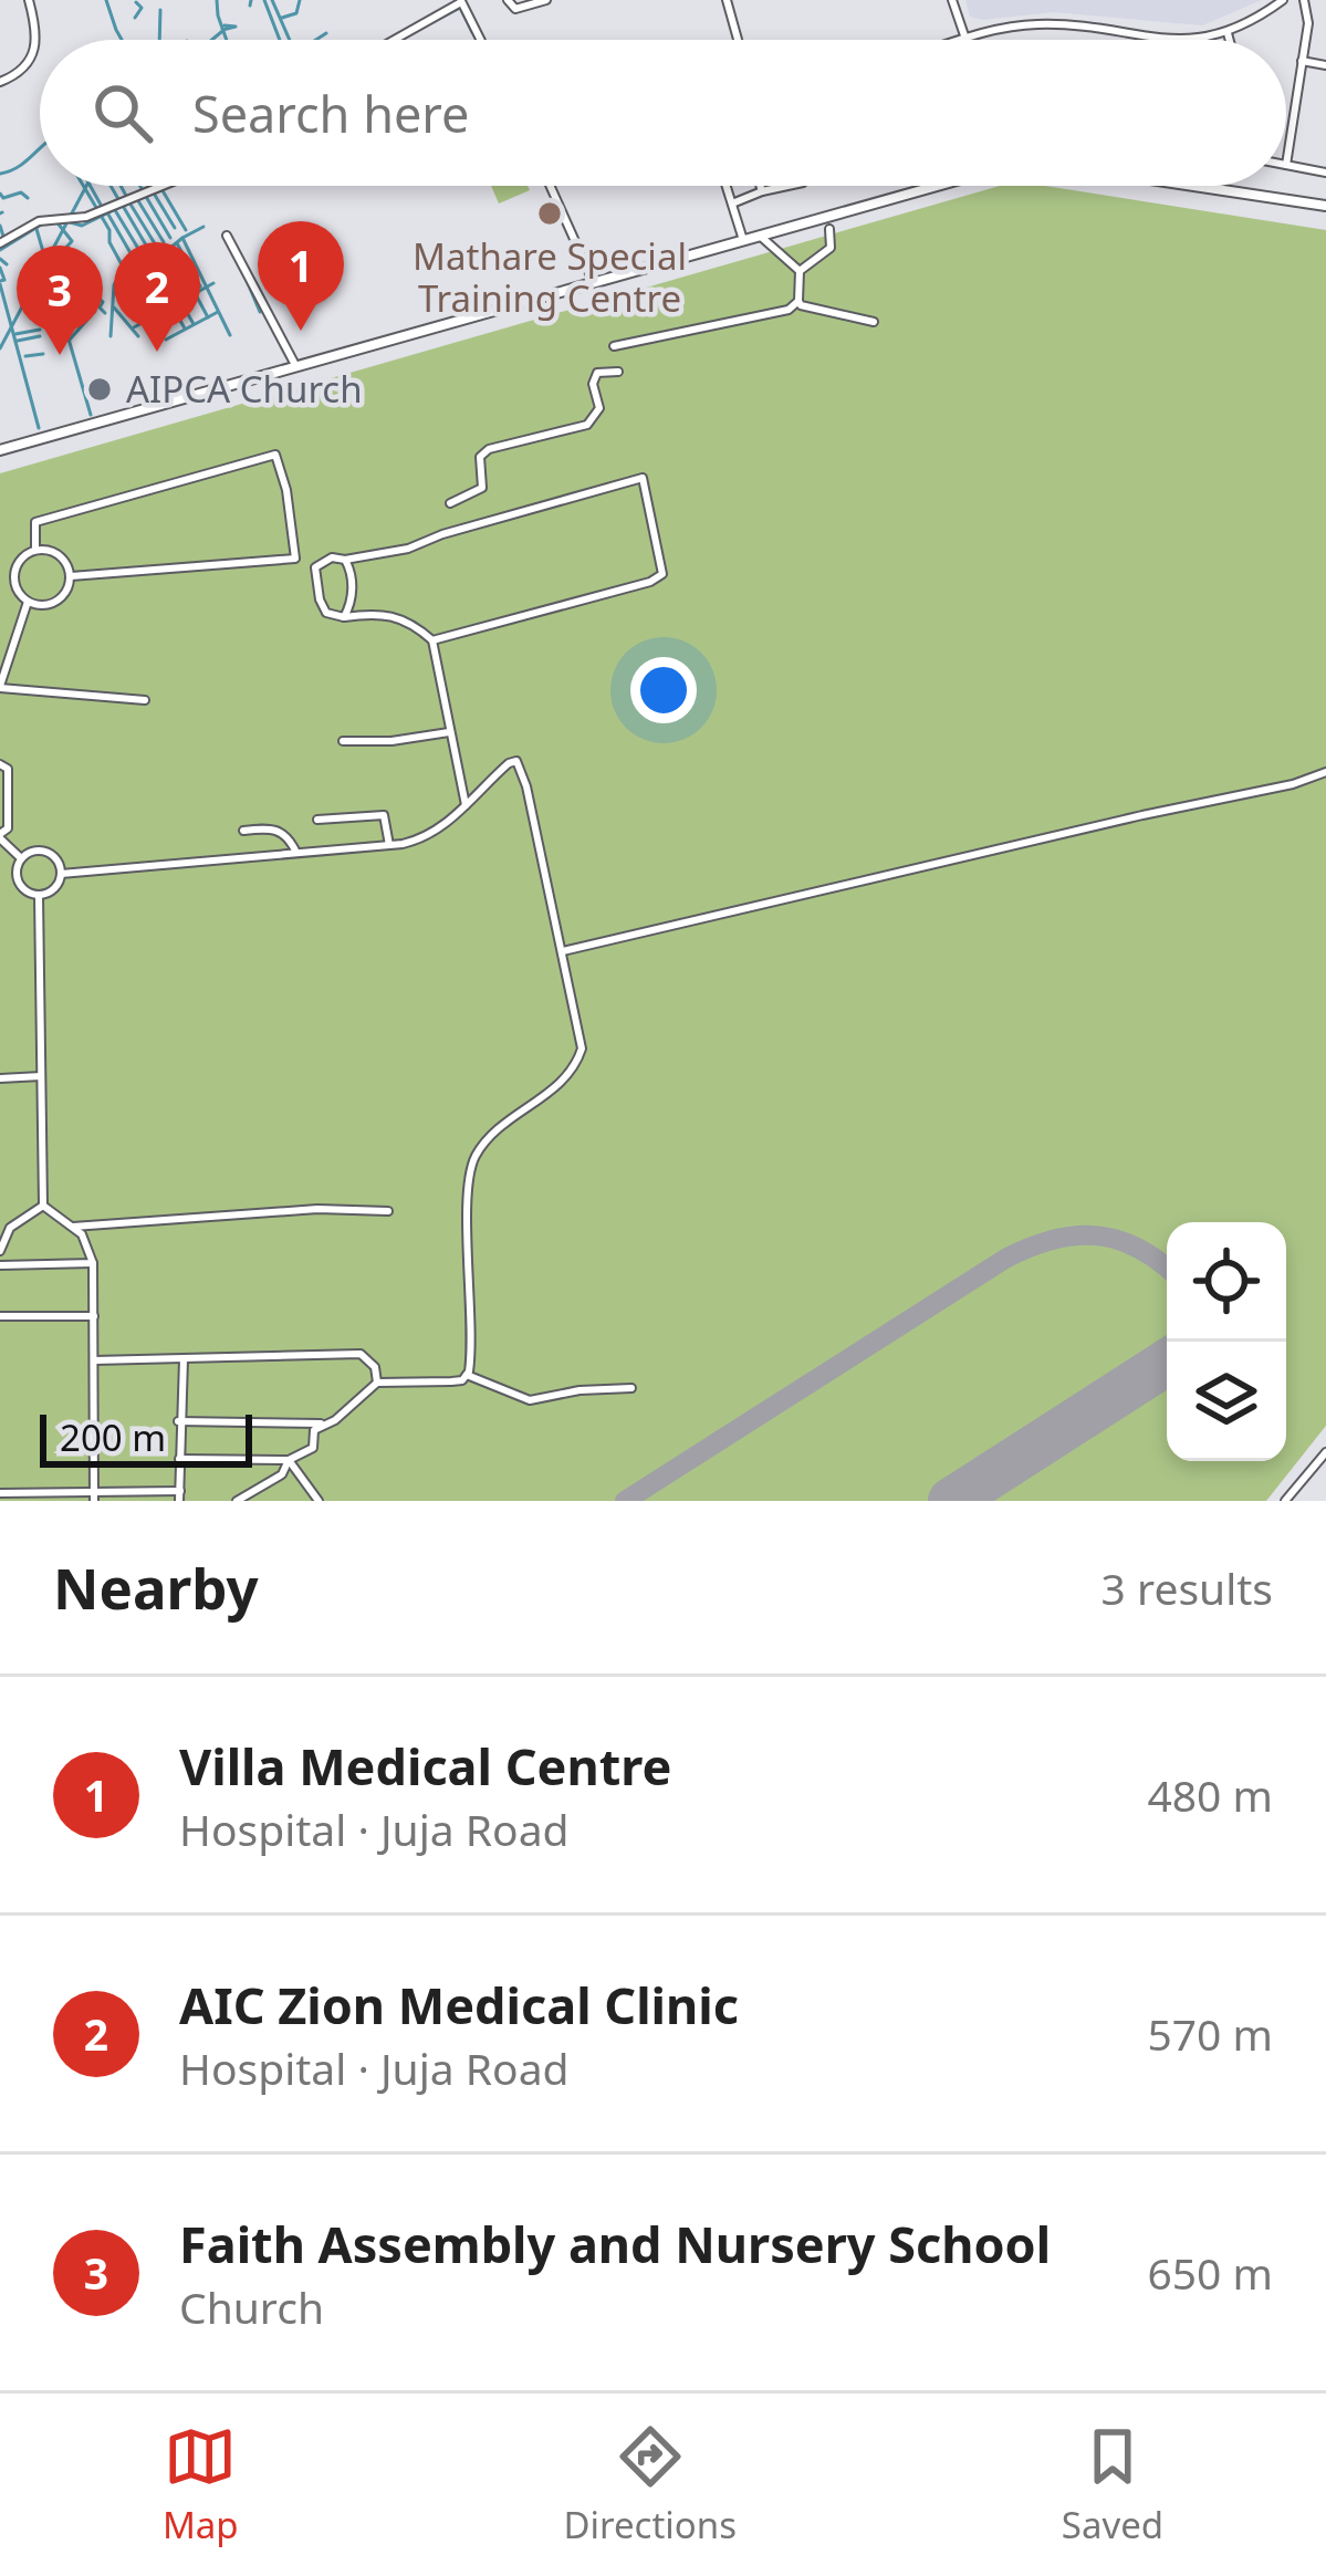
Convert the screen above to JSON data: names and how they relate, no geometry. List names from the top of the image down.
{
  "places": ["Mathare Special Training Centre", "AIPCA Church"],
  "scale_bar": "200 m",
  "page": {
    "search": "Search here",
    "pins": ["1", "2", "3"],
    "scale": "200 m",
    "heading": ["Nearby", "3 results"],
    "list": [
      {
        "mark": "1",
        "name": "Villa Medical Centre",
        "note": "Hospital · Juja Road",
        "value": "480 m"
      },
      {
        "mark": "2",
        "name": "AIC Zion Medical Clinic",
        "note": "Hospital · Juja Road",
        "value": "570 m"
      },
      {
        "mark": "3",
        "name": "Faith Assembly and Nursery School",
        "note": "Church",
        "value": "650 m"
      }
    ],
    "nav": ["Map", "Directions", "Saved"]
  }
}
